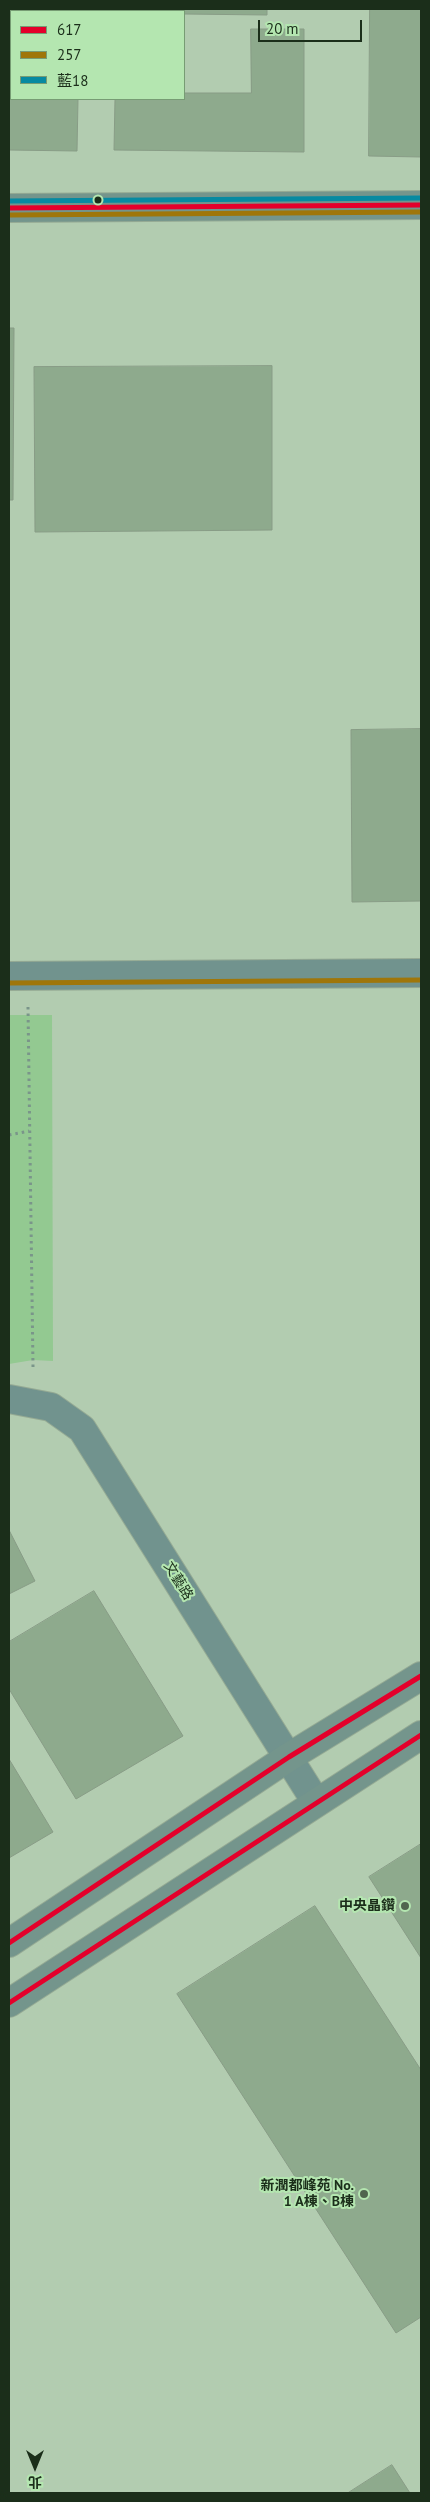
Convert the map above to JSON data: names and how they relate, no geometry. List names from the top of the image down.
{
  "streets": {
    "street": ["文藝路"]
  },
  "places": ["中央晶鑽", "新潤都峰苑 No. 1 A棟、B棟"],
  "lines": ["transit line 藍18", "transit line 617", "transit line 257"],
  "legend": ["617", "257", "藍18"],
  "scale_bar": "20 m",
  "north": "bottom"
}
